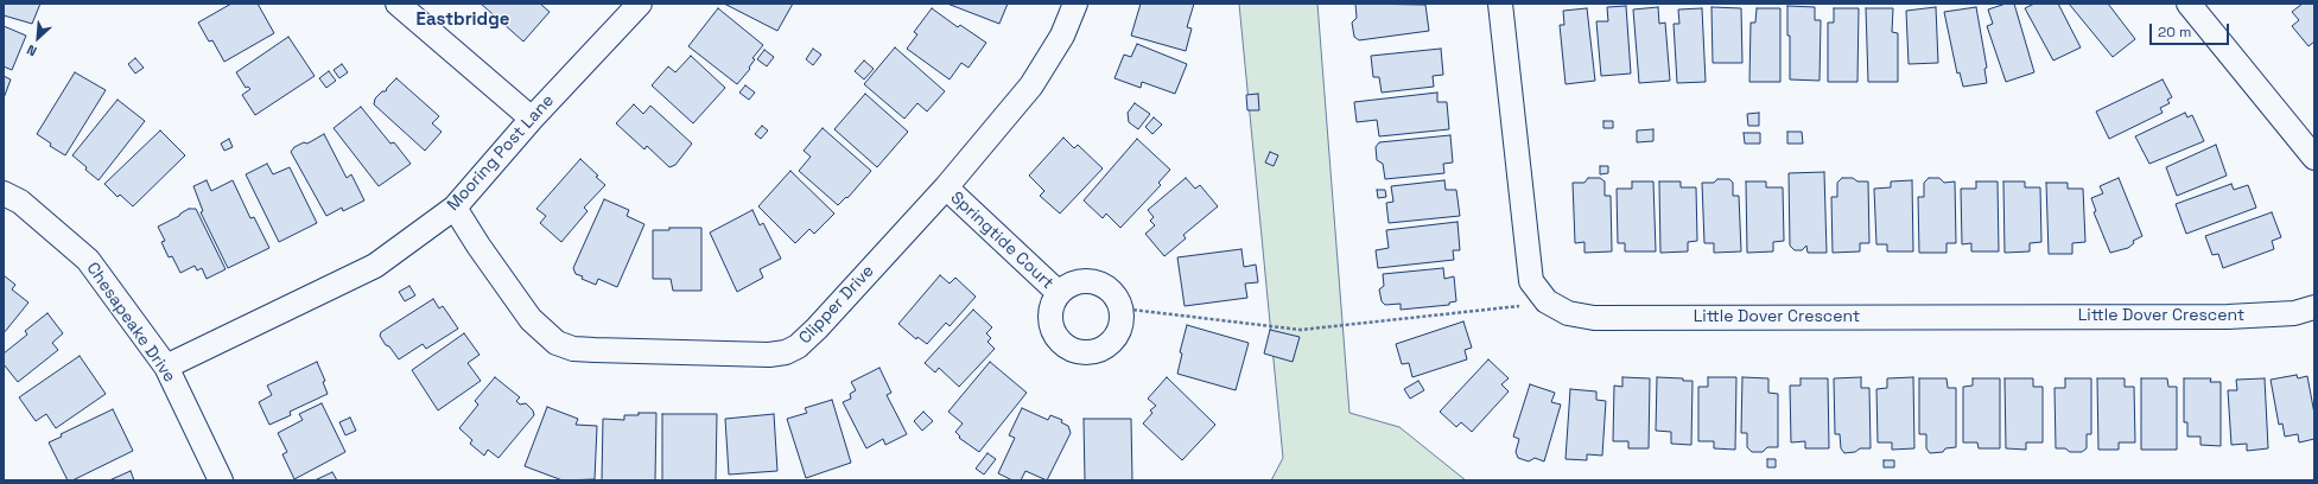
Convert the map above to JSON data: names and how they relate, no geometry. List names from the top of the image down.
{
  "streets": {
    "street": [
      "Mooring Post Lane",
      "Springtide Court",
      "Clipper Drive",
      "Little Dover Crescent",
      "Chesapeake Drive"
    ]
  },
  "crossings": [
    ["Mooring Post Lane", "Clipper Drive"],
    ["Mooring Post Lane", "Chesapeake Drive"],
    ["Springtide Court", "Clipper Drive"]
  ],
  "districts": ["Eastbridge"],
  "scale_bar": "20 m",
  "north": "bottom left"
}
